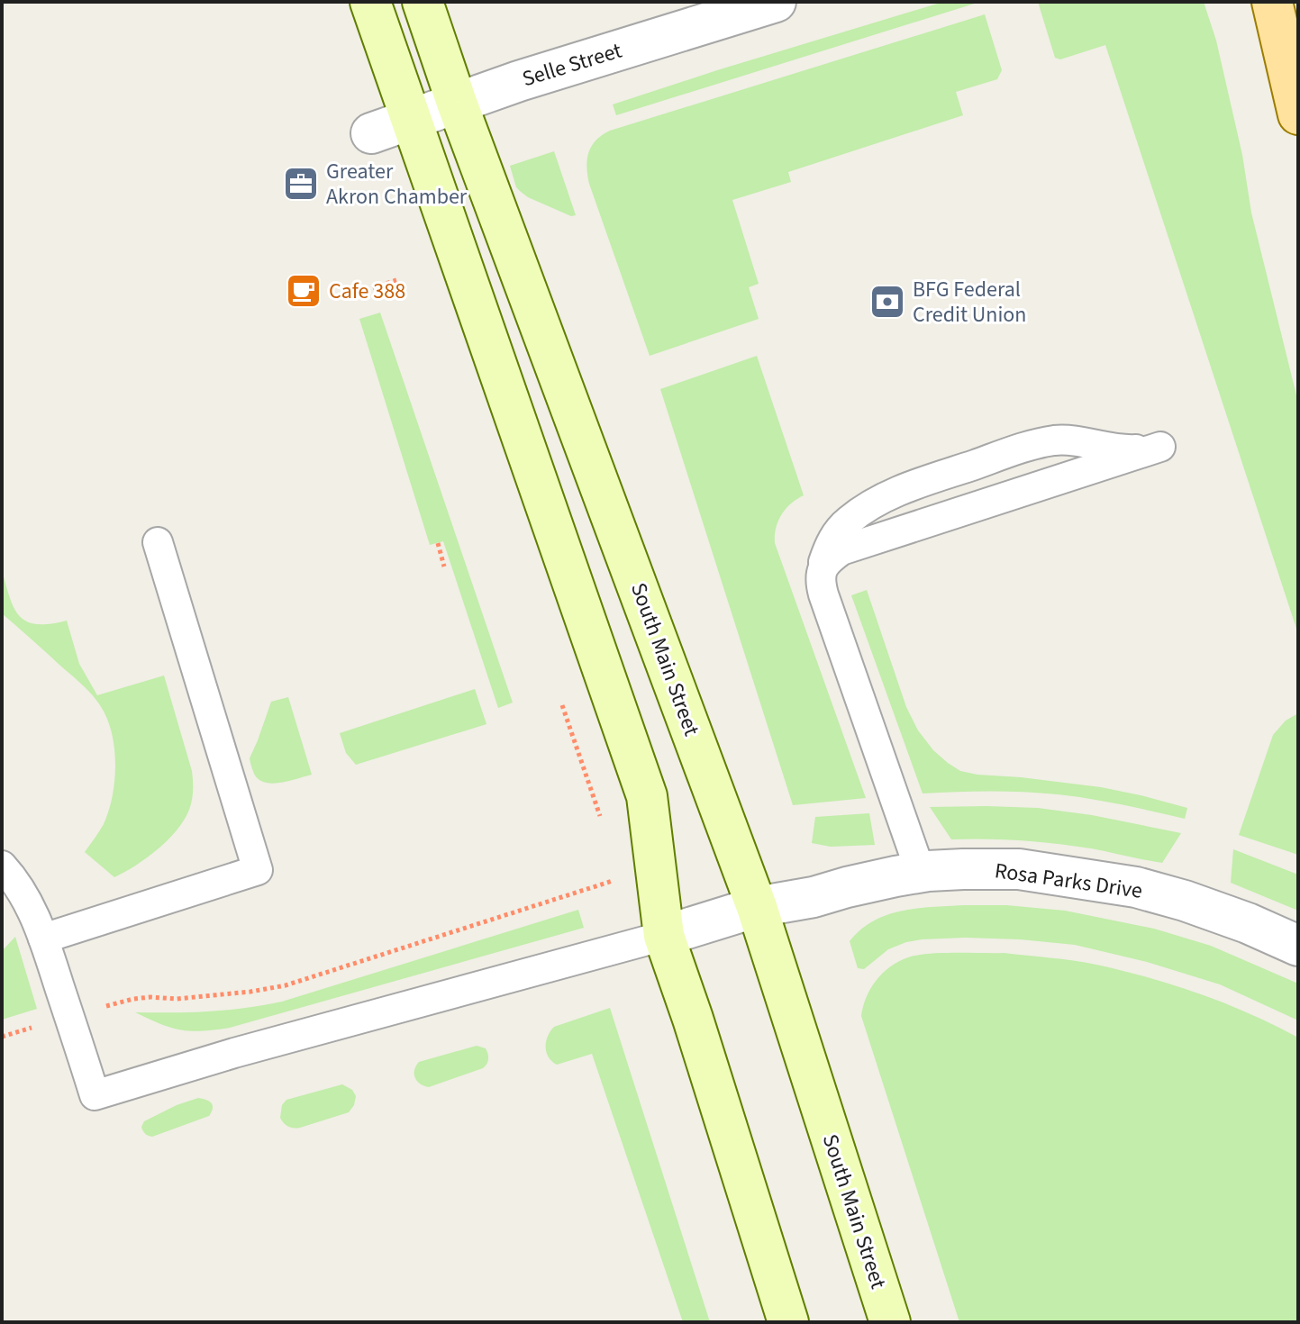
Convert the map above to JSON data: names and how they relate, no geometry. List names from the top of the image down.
{
  "streets": {
    "main road": ["South Main Street"],
    "street": ["Selle Street", "Rosa Parks Drive"]
  },
  "crossings": [
    ["Selle Street", "South Main Street"],
    ["South Main Street", "Rosa Parks Drive"]
  ],
  "places": {
    "office": ["Greater Akron Chamber"],
    "cafe": ["Cafe 388"],
    "bank": ["BFG Federal Credit Union"]
  }
}
